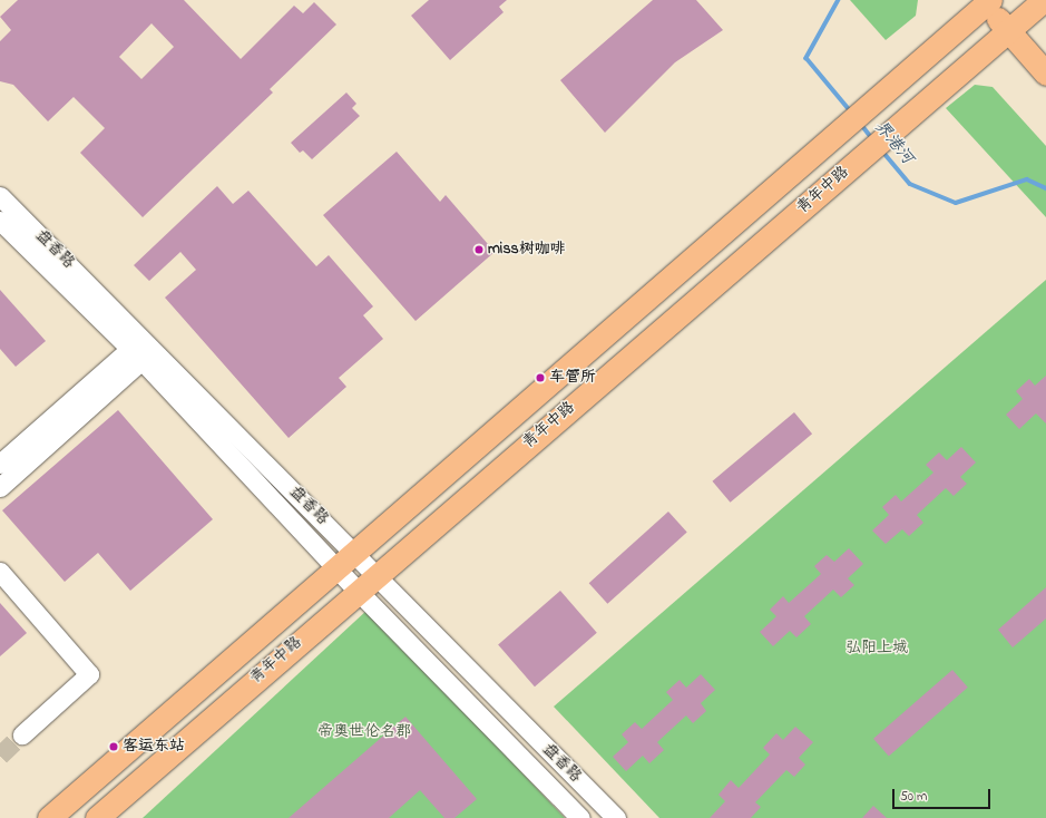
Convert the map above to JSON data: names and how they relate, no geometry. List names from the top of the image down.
{
  "streets": {
    "main road": ["青年中路"],
    "street": ["盘香路"]
  },
  "crossings": [
    ["青年中路", "盘香路"]
  ],
  "water": ["界港河"],
  "parks": ["弘阳上城", "帝奥世伦名郡"],
  "places": ["miss树咖啡", "车管所", "客运东站"],
  "scale_bar": "50 m"
}
